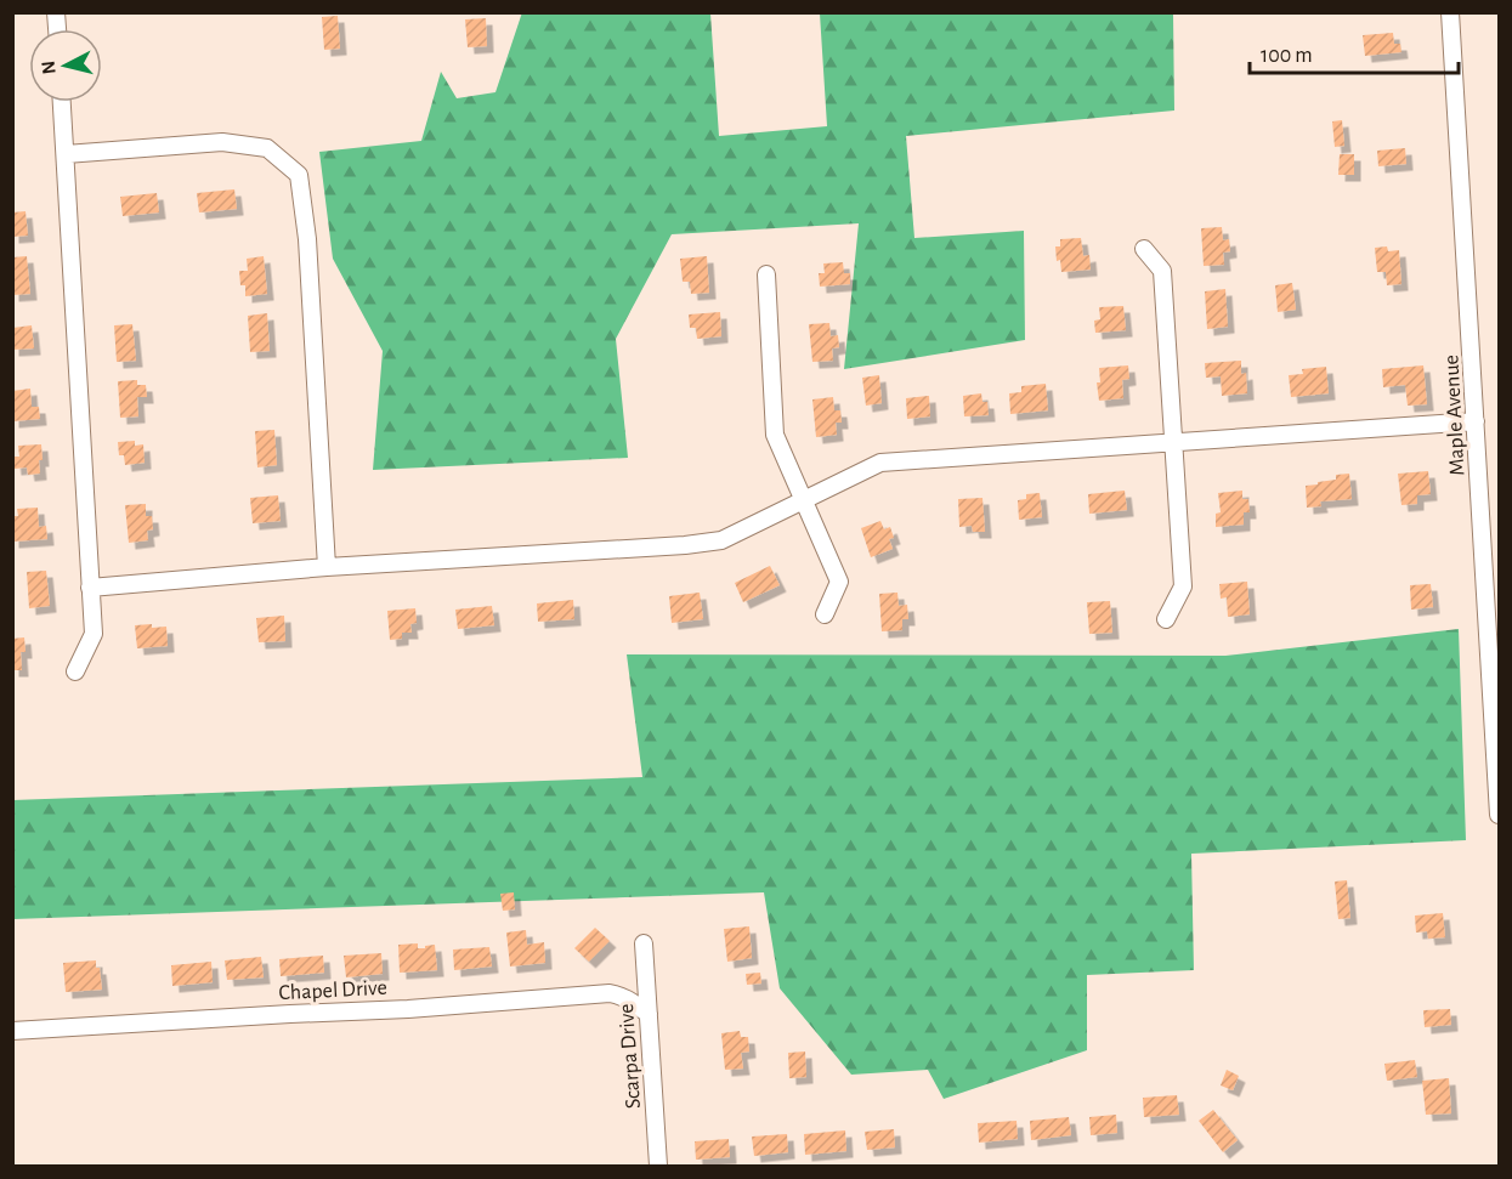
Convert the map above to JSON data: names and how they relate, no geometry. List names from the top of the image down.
{
  "streets": {
    "street": ["Maple Avenue", "Chapel Drive", "Scarpa Drive"]
  },
  "crossings": [
    ["Chapel Drive", "Scarpa Drive"]
  ],
  "scale_bar": "100 m",
  "north": "left"
}
